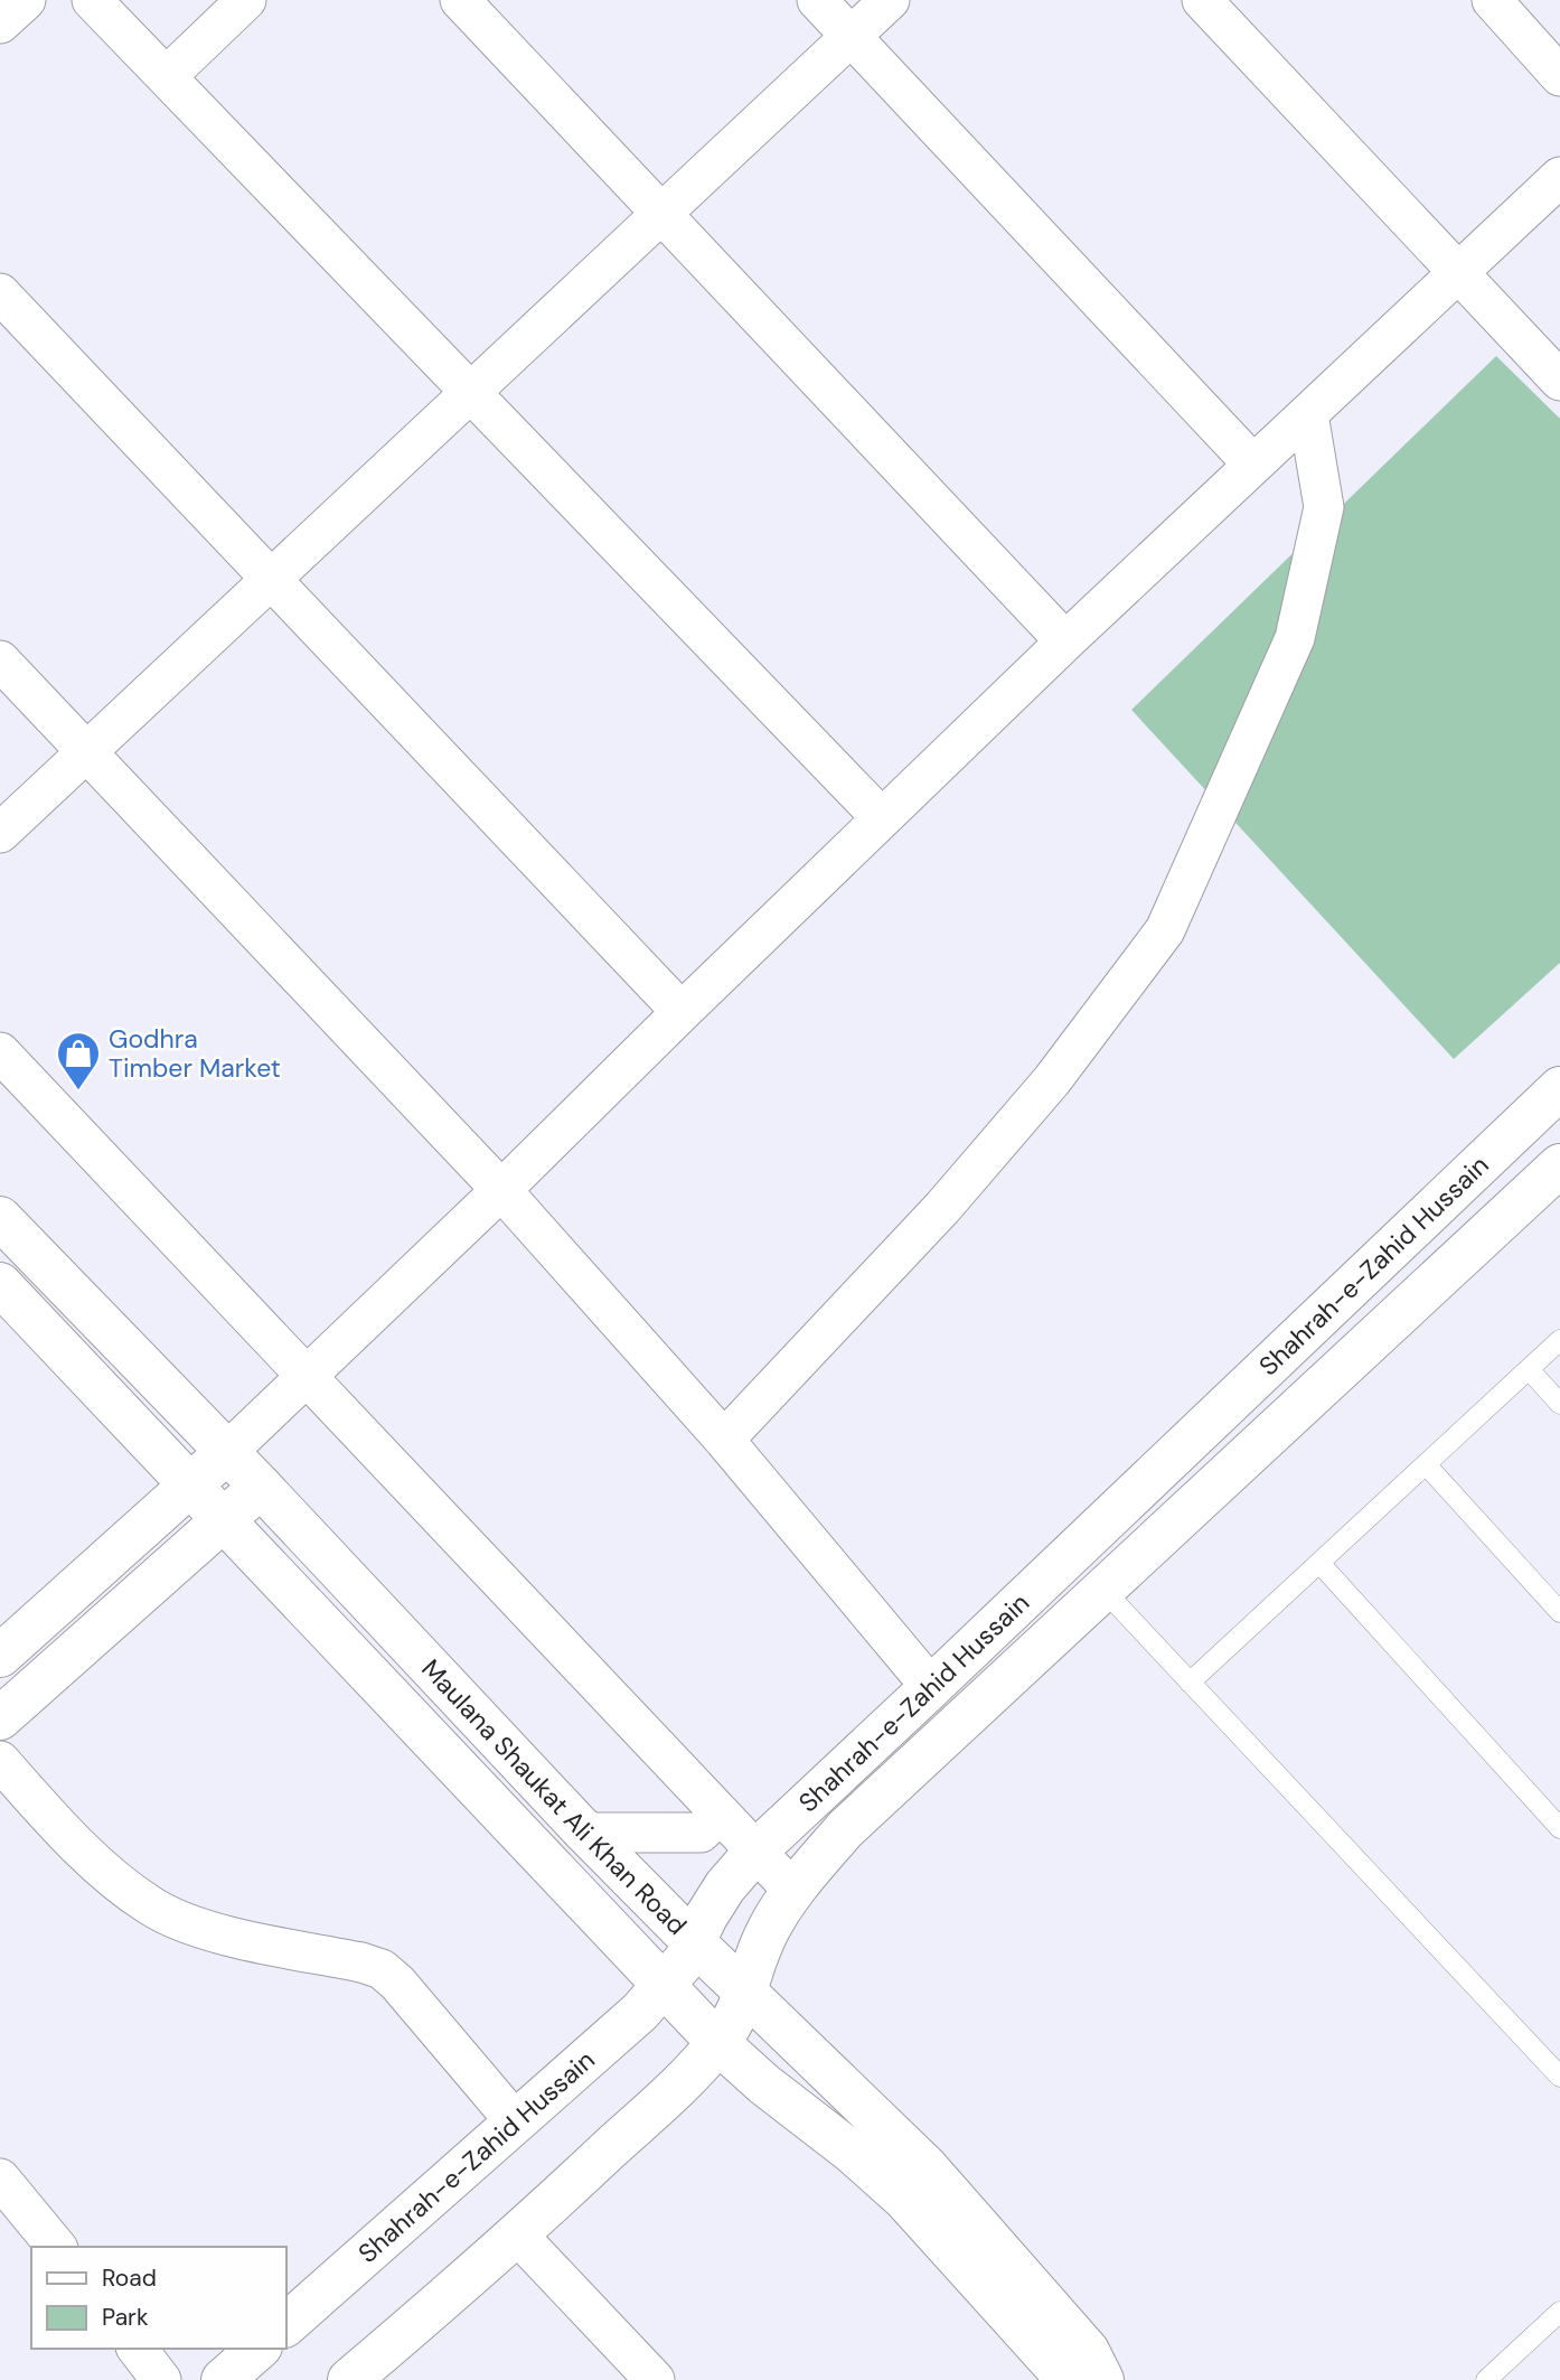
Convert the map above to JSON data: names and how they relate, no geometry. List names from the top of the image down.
{
  "streets": {
    "main road": ["Shahrah-e-Zahid Hussain", "Maulana Shaukat Ali Khan Road"]
  },
  "crossings": [
    ["Shahrah-e-Zahid Hussain", "Maulana Shaukat Ali Khan Road"]
  ],
  "places": {
    "shop": ["Godhra Timber Market"]
  },
  "legend": ["Road", "Park"]
}
